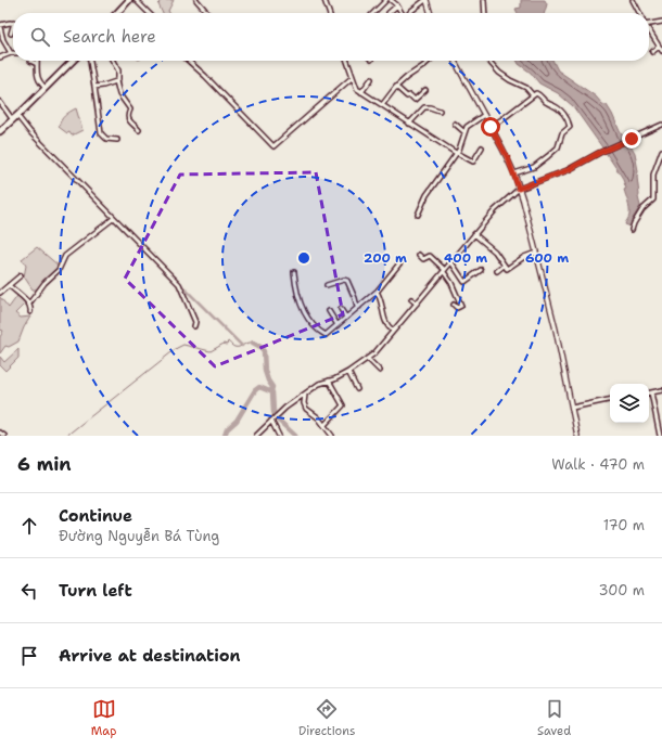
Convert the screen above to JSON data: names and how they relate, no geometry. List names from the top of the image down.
{
  "page": {
    "search": "Search here",
    "heading": ["6 min", "Walk · 470 m"],
    "list": [
      ["Continue", "Đường Nguyễn Bá Tùng", "170 m"],
      ["Turn left", "300 m"],
      "Arrive at destination"
    ],
    "nav": ["Map", "Directions", "Saved"]
  },
  "rings": ["200 m", "400 m", "600 m"]
}
